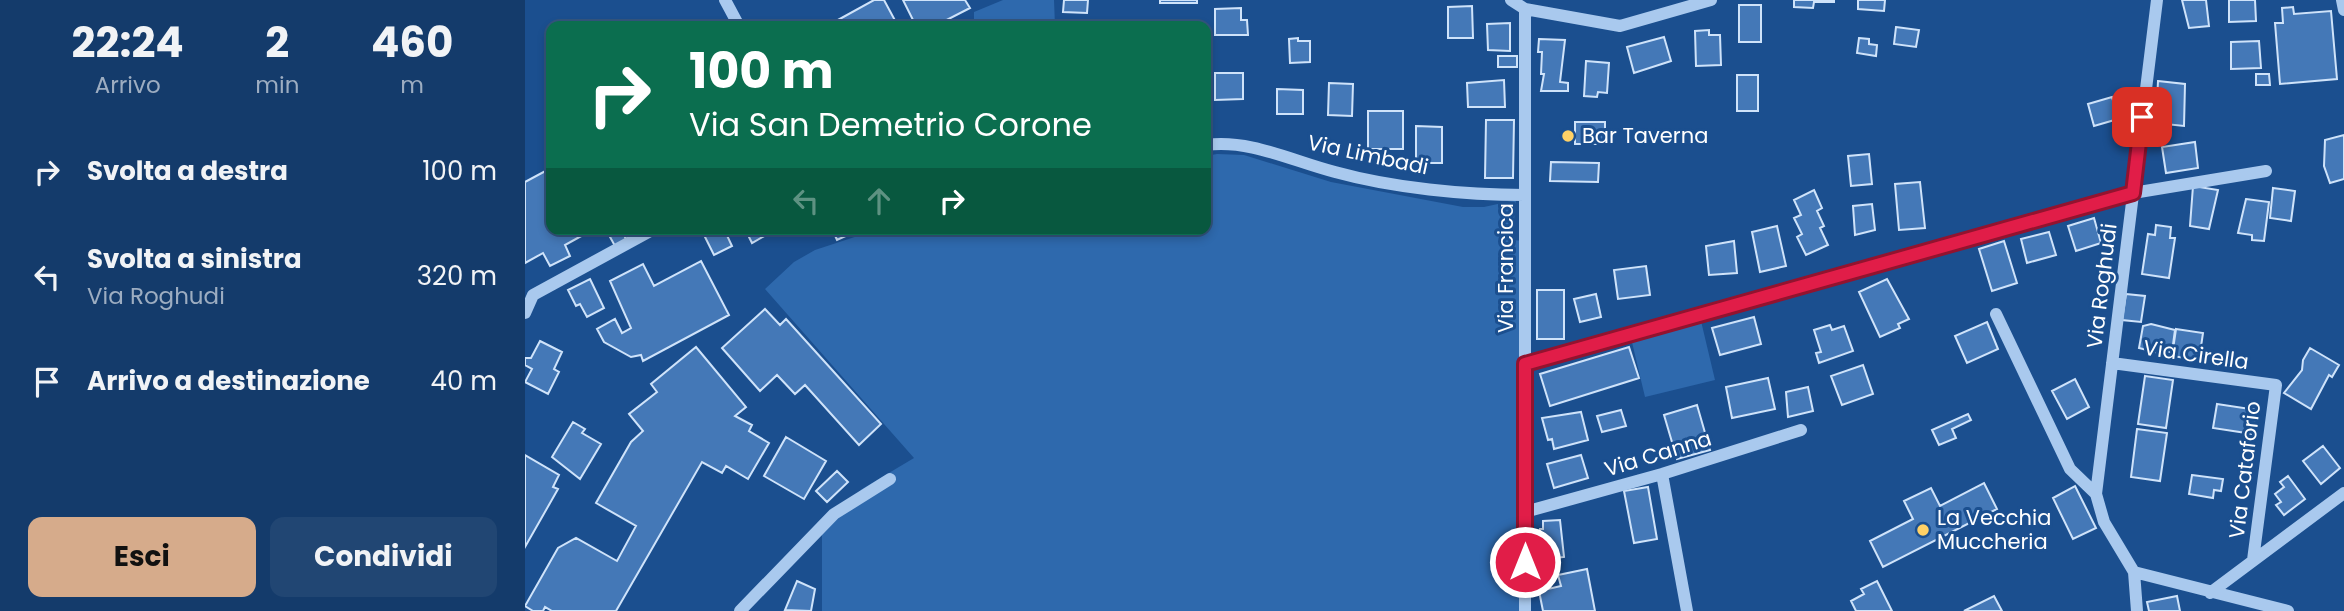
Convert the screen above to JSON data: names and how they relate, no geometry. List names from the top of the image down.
{
  "streets": {
    "street": [
      "Via Limbadi",
      "Via Francica",
      "Via Roghudi",
      "Via Cirella",
      "Via Canna",
      "Via Cataforio"
    ]
  },
  "crossings": [
    ["Via Limbadi", "Via Francica"],
    ["Via Francica", "Via Canna"],
    ["Via Roghudi", "Via Cirella"],
    ["Via Cirella", "Via Cataforio"]
  ],
  "places": ["Bar Taverna", "La Vecchia Muccheria"],
  "page": {
    "eta": [
      "22:24",
      "Arrivo",
      "2",
      "min",
      "460",
      "m"
    ],
    "turn": ["100 m", "Via San Demetrio Corone"],
    "list": [
      {
        "name": "Svolta a destra",
        "value": "100 m"
      },
      {
        "name": "Svolta a sinistra",
        "note": "Via Roghudi",
        "value": "320 m"
      },
      {
        "name": "Arrivo a destinazione",
        "value": "40 m"
      }
    ],
    "buttons": ["Esci", "Condividi"]
  }
}
